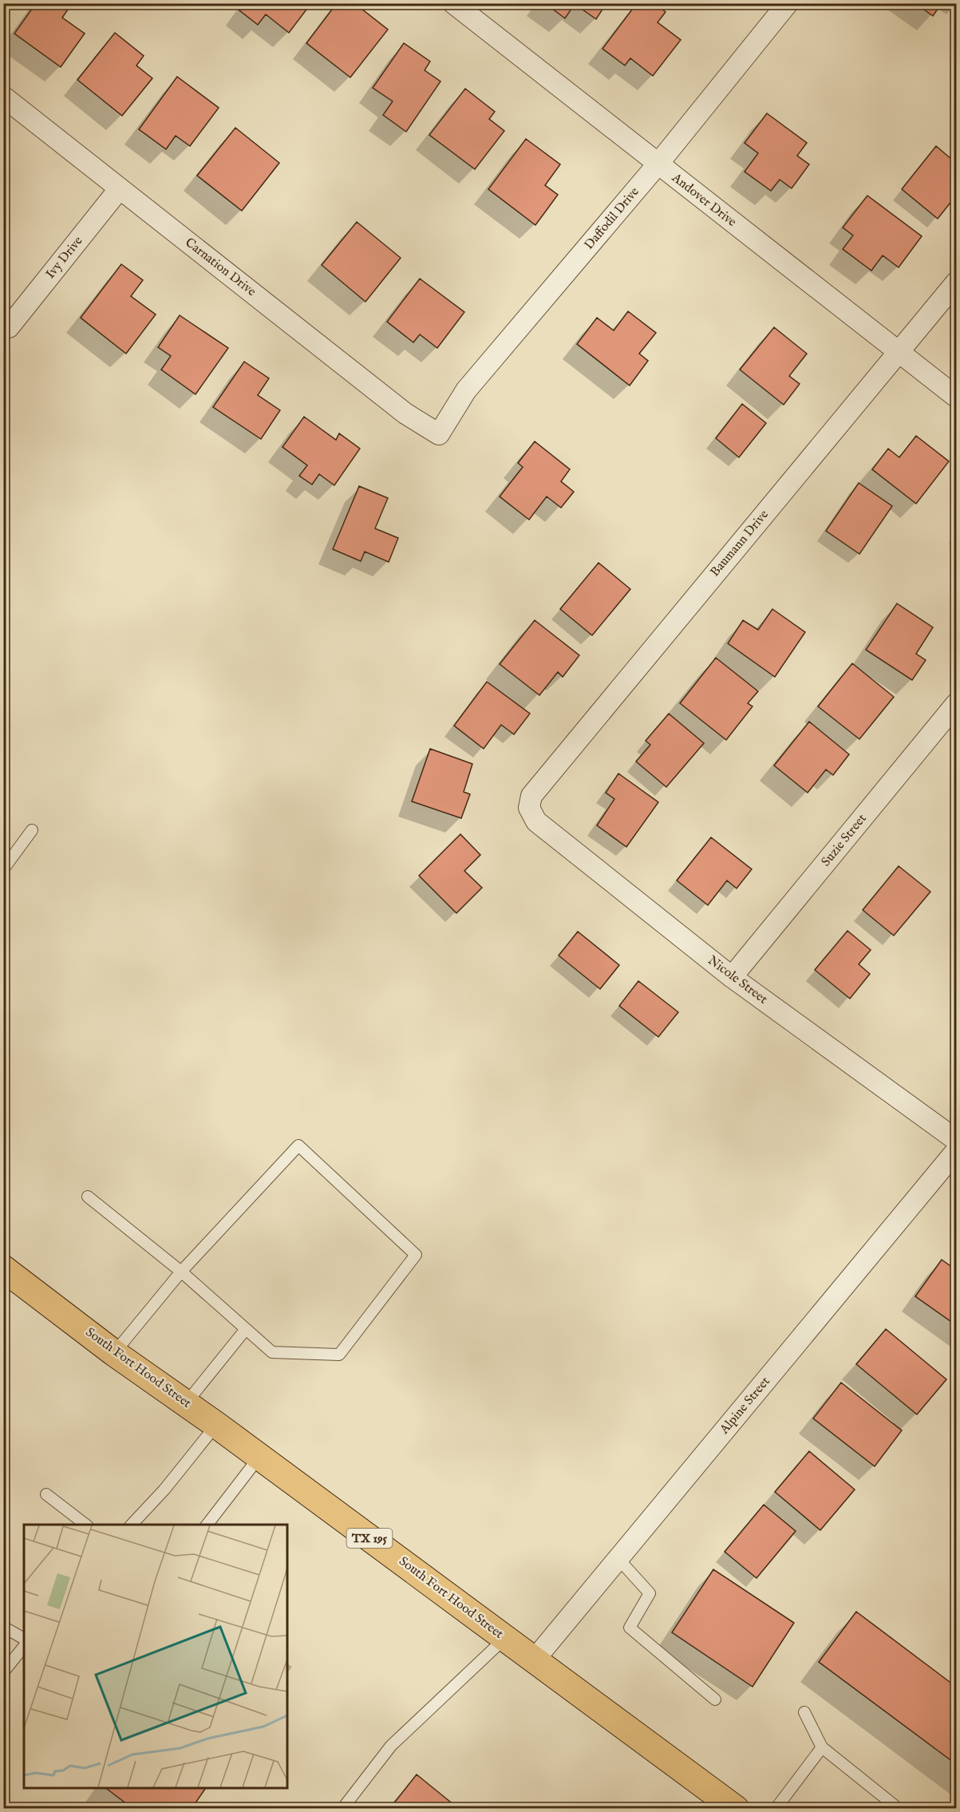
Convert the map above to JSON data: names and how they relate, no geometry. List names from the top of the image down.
{
  "streets": {
    "highway": ["South Fort Hood Street", "TX 195"],
    "street": [
      "Andover Drive",
      "Daffodil Drive",
      "Ivy Drive",
      "Carnation Drive",
      "Baumann Drive",
      "Suzie Street",
      "Nicole Street",
      "Alpine Street"
    ]
  },
  "crossings": [
    ["Andover Drive", "Daffodil Drive"],
    ["Andover Drive", "Baumann Drive"],
    ["Daffodil Drive", "Carnation Drive"],
    ["Ivy Drive", "Carnation Drive"],
    ["Baumann Drive", "Nicole Street"],
    ["Suzie Street", "Nicole Street"],
    ["South Fort Hood Street", "Alpine Street"]
  ]
}
